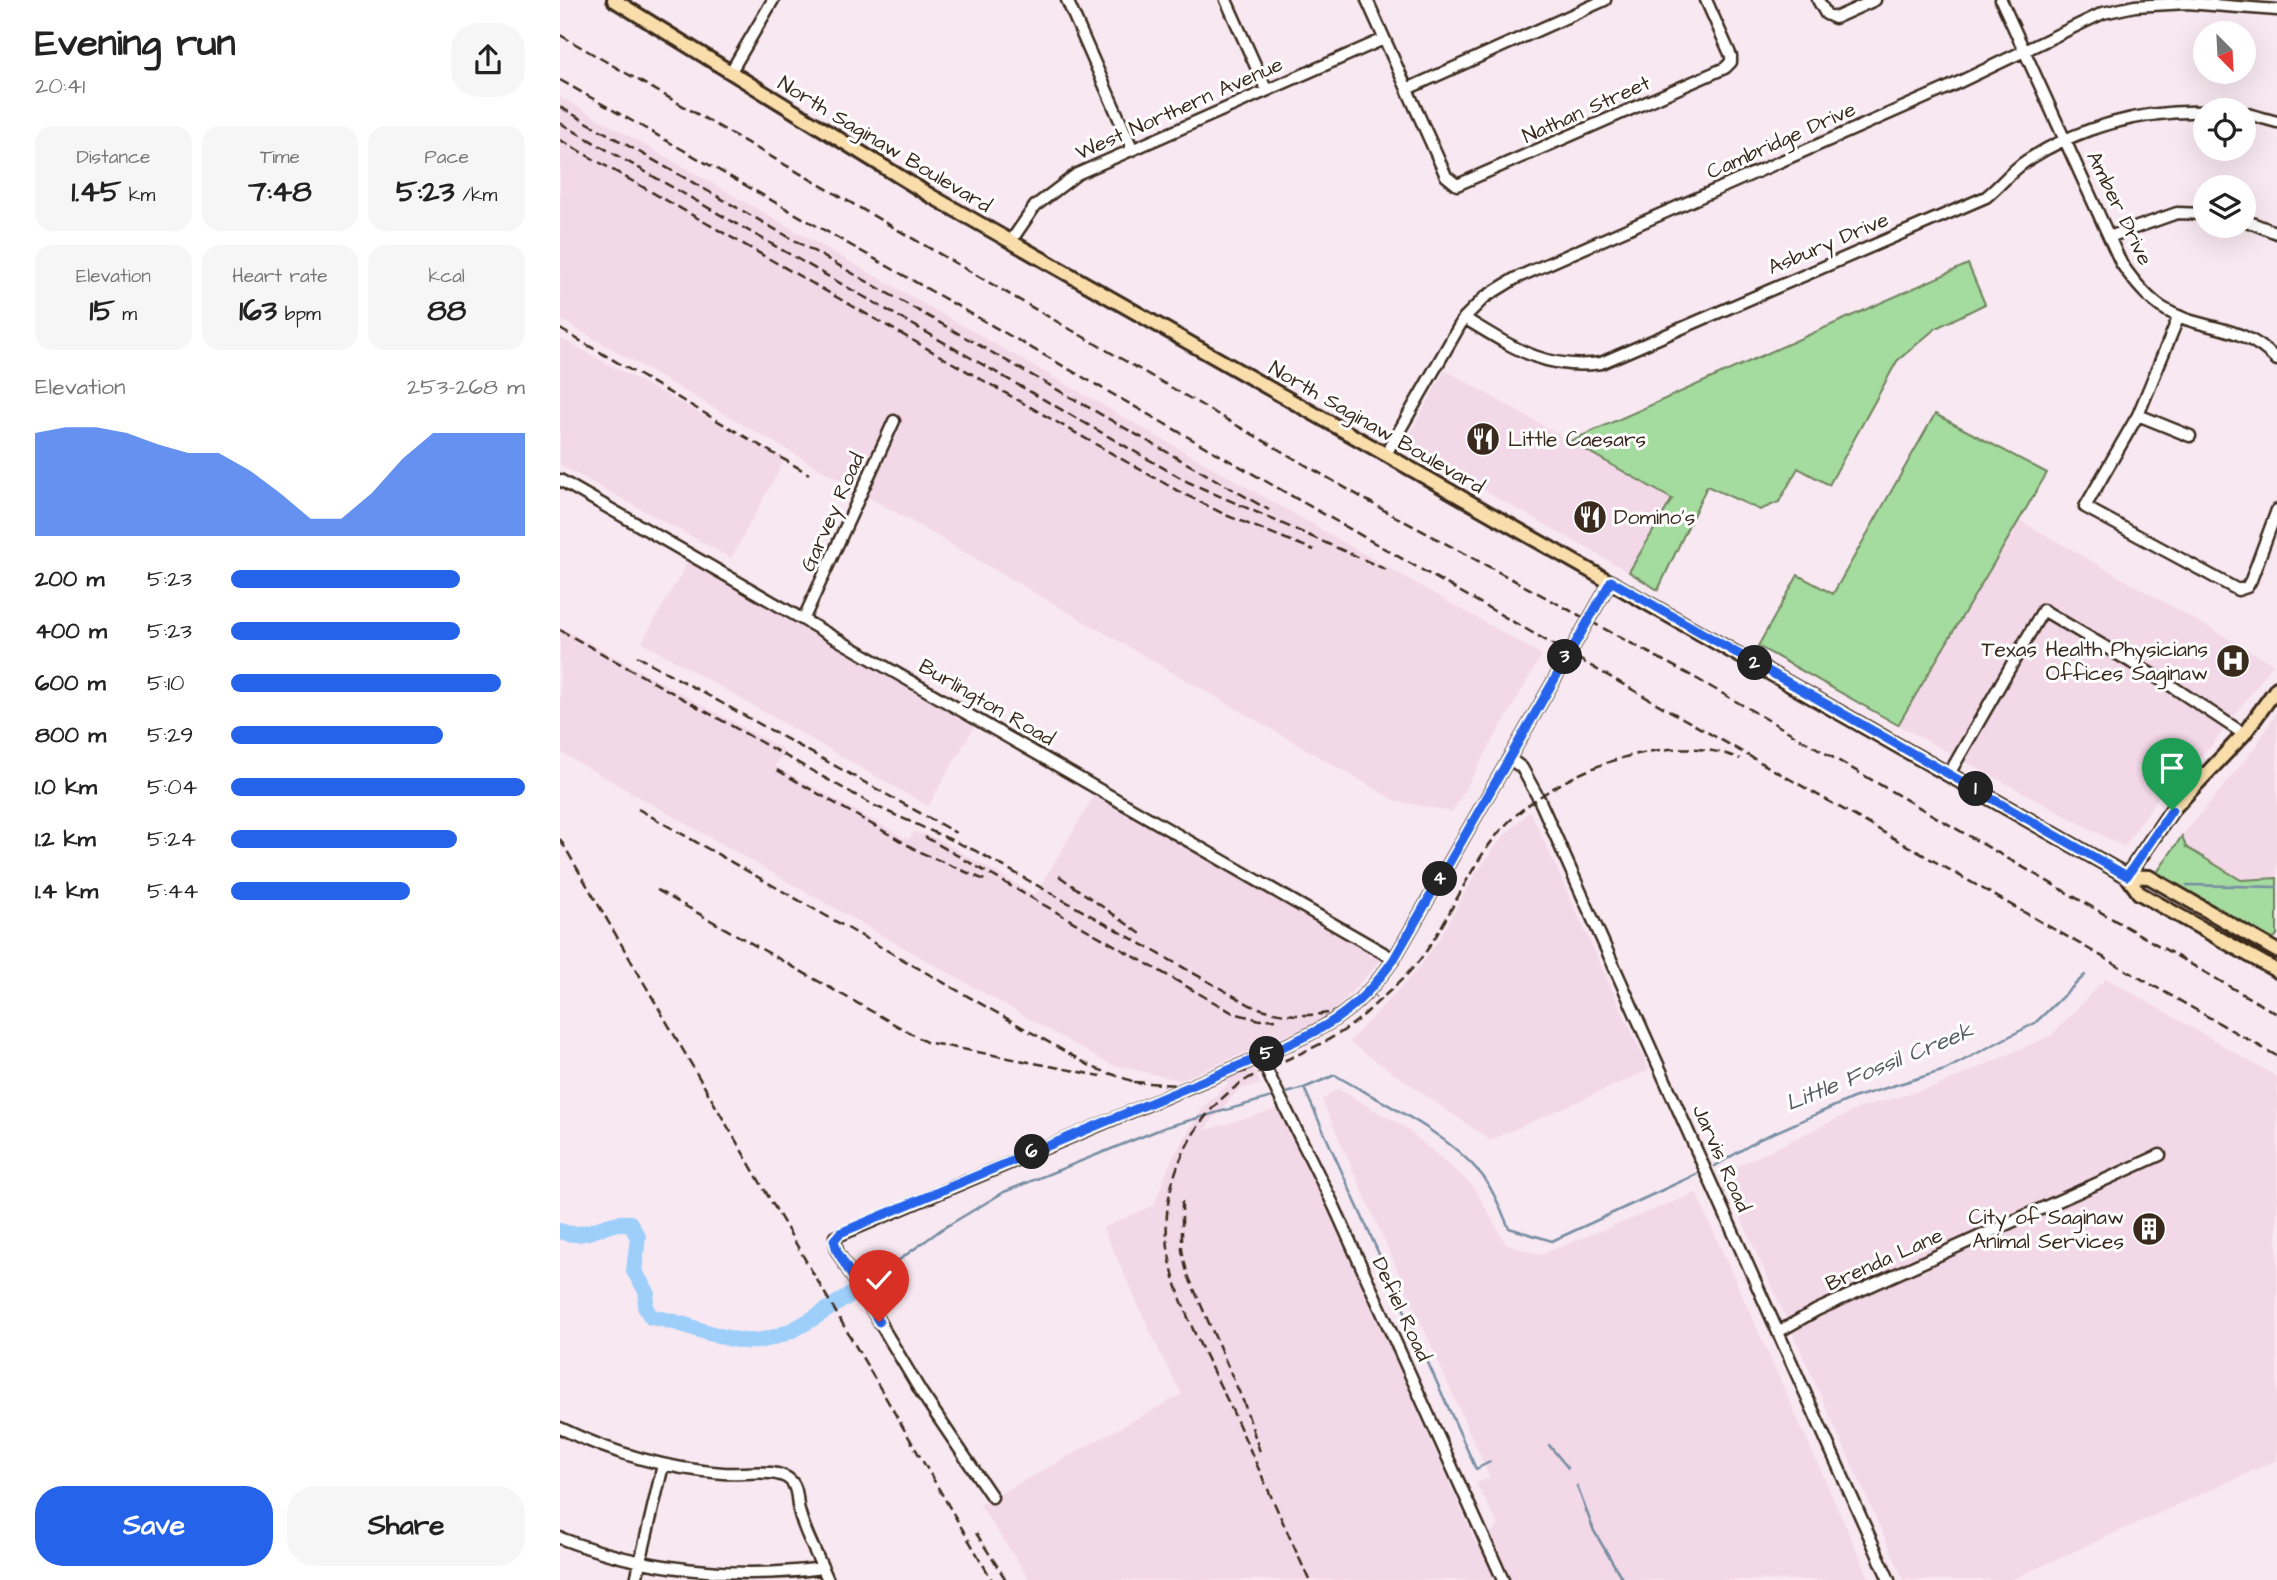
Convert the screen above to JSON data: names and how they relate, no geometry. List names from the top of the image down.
{
  "streets": {
    "main road": ["North Saginaw Boulevard"],
    "street": [
      "West Northern Avenue",
      "Nathan Street",
      "Cambridge Drive",
      "Amber Drive",
      "Asbury Drive",
      "Garvey Road",
      "Burlington Road",
      "Jarvis Road",
      "Brenda Lane",
      "Defiel Road"
    ]
  },
  "crossings": [
    ["West Northern Avenue", "North Saginaw Boulevard"],
    ["Cambridge Drive", "North Saginaw Boulevard"],
    ["Cambridge Drive", "Amber Drive"],
    ["Cambridge Drive", "Asbury Drive"],
    ["Amber Drive", "Asbury Drive"],
    ["Garvey Road", "Burlington Road"],
    ["Jarvis Road", "Brenda Lane"]
  ],
  "water": ["Little Fossil Creek"],
  "places": {
    "restaurant": ["Little Caesars", "Domino's"],
    "hospital": ["Texas Health Physicians Offices Saginaw"],
    "building": ["City of Saginaw Animal Services"]
  },
  "north": "bottom right",
  "page": {
    "heading": ["Evening run", "20:41"],
    "stats": [
      ["Distance", "1.45 km"],
      ["Time", "7:48"],
      ["Pace", "5:23 /km"],
      ["Elevation", "15 m"],
      ["Heart rate", "163 bpm"],
      ["kcal", "88"]
    ],
    "chart": ["Elevation", "253–268 m"],
    "list": [
      {
        "name": "200 m",
        "note": "5:23"
      },
      {
        "name": "400 m",
        "note": "5:23"
      },
      {
        "name": "600 m",
        "note": "5:10"
      },
      {
        "name": "800 m",
        "note": "5:29"
      },
      {
        "name": "1.0 km",
        "note": "5:04"
      },
      {
        "name": "1.2 km",
        "note": "5:24"
      },
      {
        "name": "1.4 km",
        "note": "5:44"
      }
    ],
    "pins": [
      "3",
      "2",
      "1",
      "4",
      "5",
      "6"
    ],
    "buttons": ["Save", "Share"]
  }
}
